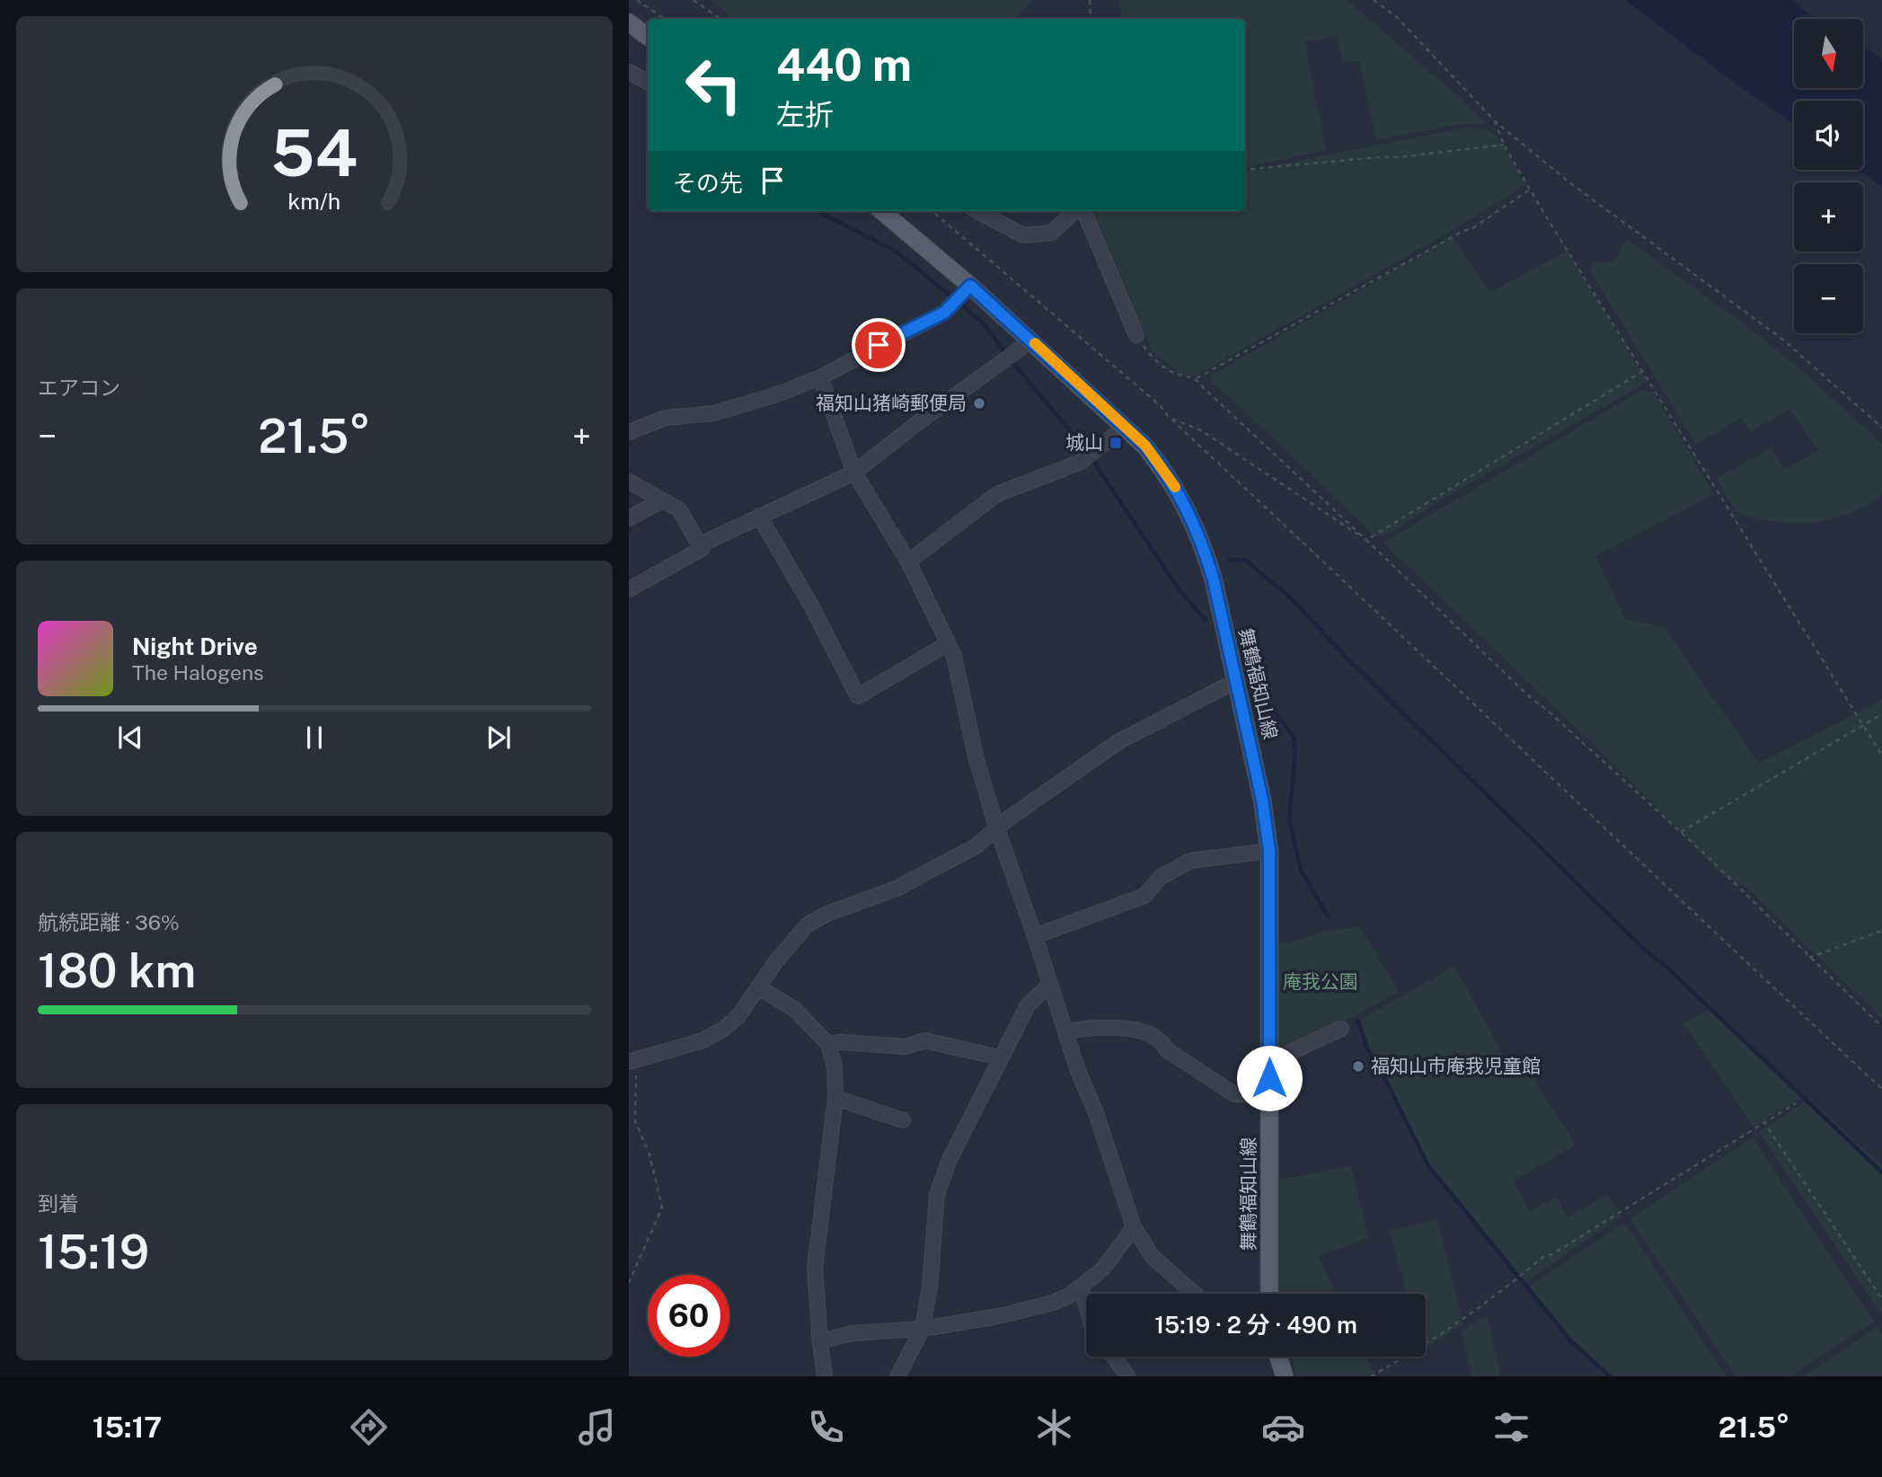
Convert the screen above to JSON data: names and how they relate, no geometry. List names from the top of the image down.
{
  "streets": {
    "main road": ["舞鶴福知山線"]
  },
  "parks": ["庵我公園"],
  "places": {
    "other": ["福知山猪崎郵便局", "福知山市庵我児童館"],
    "transit": ["城山"]
  },
  "north": "bottom",
  "page": {
    "map_buttons": ["+", "−"],
    "turn": ["440 m", "左折"],
    "then": "その先",
    "tile": [
      "エアコン",
      ["航続距離 · 36%", "180 km"],
      ["到着", "15:19"]
    ],
    "heat": ["−", "21.5°", "+"],
    "song": ["Night Drive", "The Halogens"],
    "limit": "60",
    "trip": "15:19 · 2 分 · 490 m",
    "tabs": ["15:17", "21.5°"],
    "gauge": ["54", "km/h"]
  }
}
